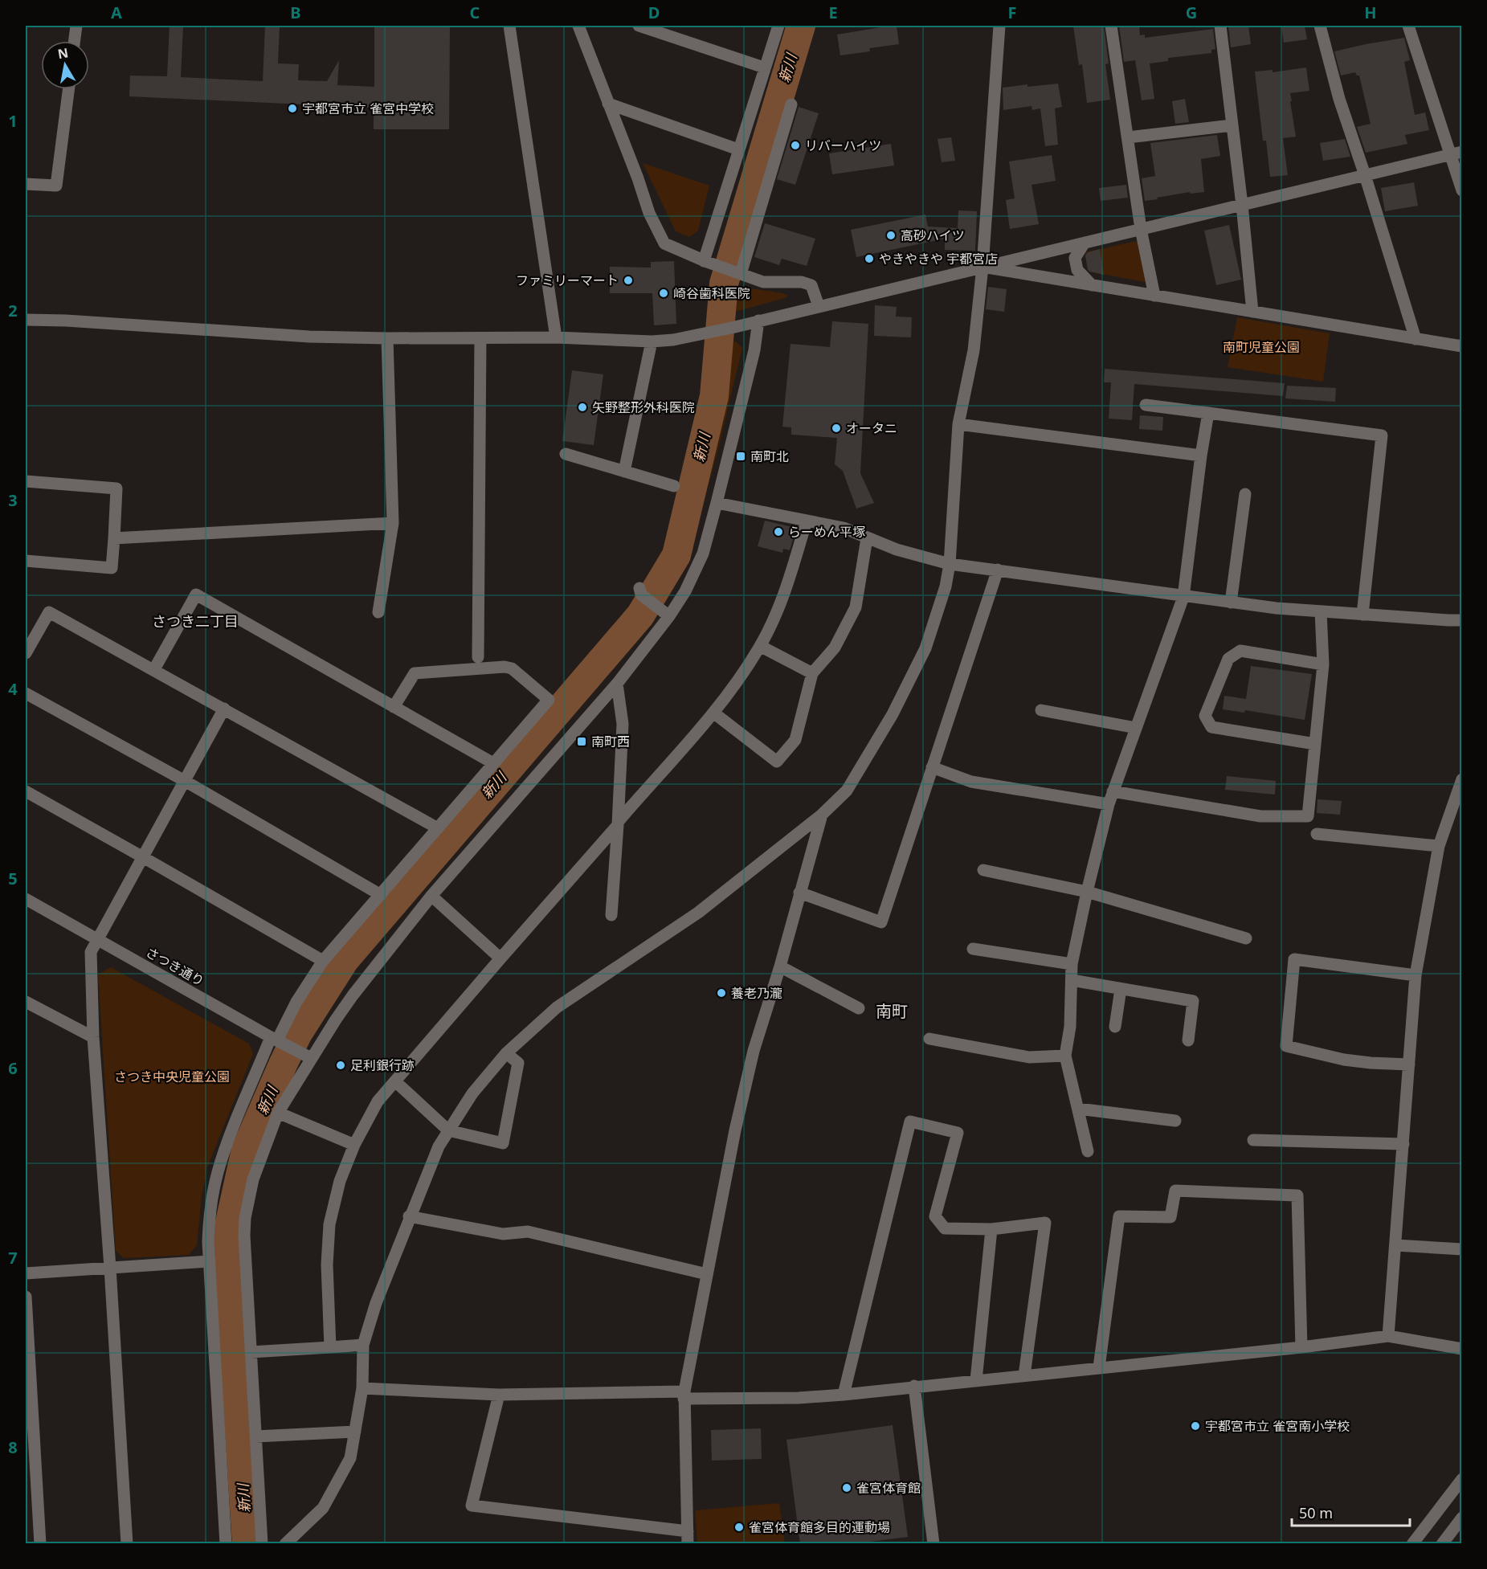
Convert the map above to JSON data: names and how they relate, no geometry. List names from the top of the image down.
{
  "streets": {
    "street": ["さつき通り"]
  },
  "districts": ["さつき二丁目", "南町"],
  "water": ["新川"],
  "parks": ["南町児童公園", "さつき中央児童公園"],
  "places": {
    "other": [
      "宇都宮市立 雀宮中学校",
      "リバーハイツ",
      "高砂ハイツ",
      "やきやきや 宇都宮店",
      "ファミリーマート",
      "崎谷歯科医院",
      "矢野整形外科医院",
      "オータニ",
      "らーめん平塚",
      "養老乃瀧",
      "足利銀行跡",
      "宇都宮市立 雀宮南小学校",
      "雀宮体育館",
      "雀宮体育館多目的運動場"
    ],
    "transit": ["南町北", "南町西"]
  },
  "scale_bar": "50 m",
  "north": "top",
  "grid": {
    "columns": [
      "A",
      "B",
      "C",
      "D",
      "E",
      "F",
      "G",
      "H"
    ],
    "rows": [
      "1",
      "2",
      "3",
      "4",
      "5",
      "6",
      "7",
      "8"
    ]
  }
}
